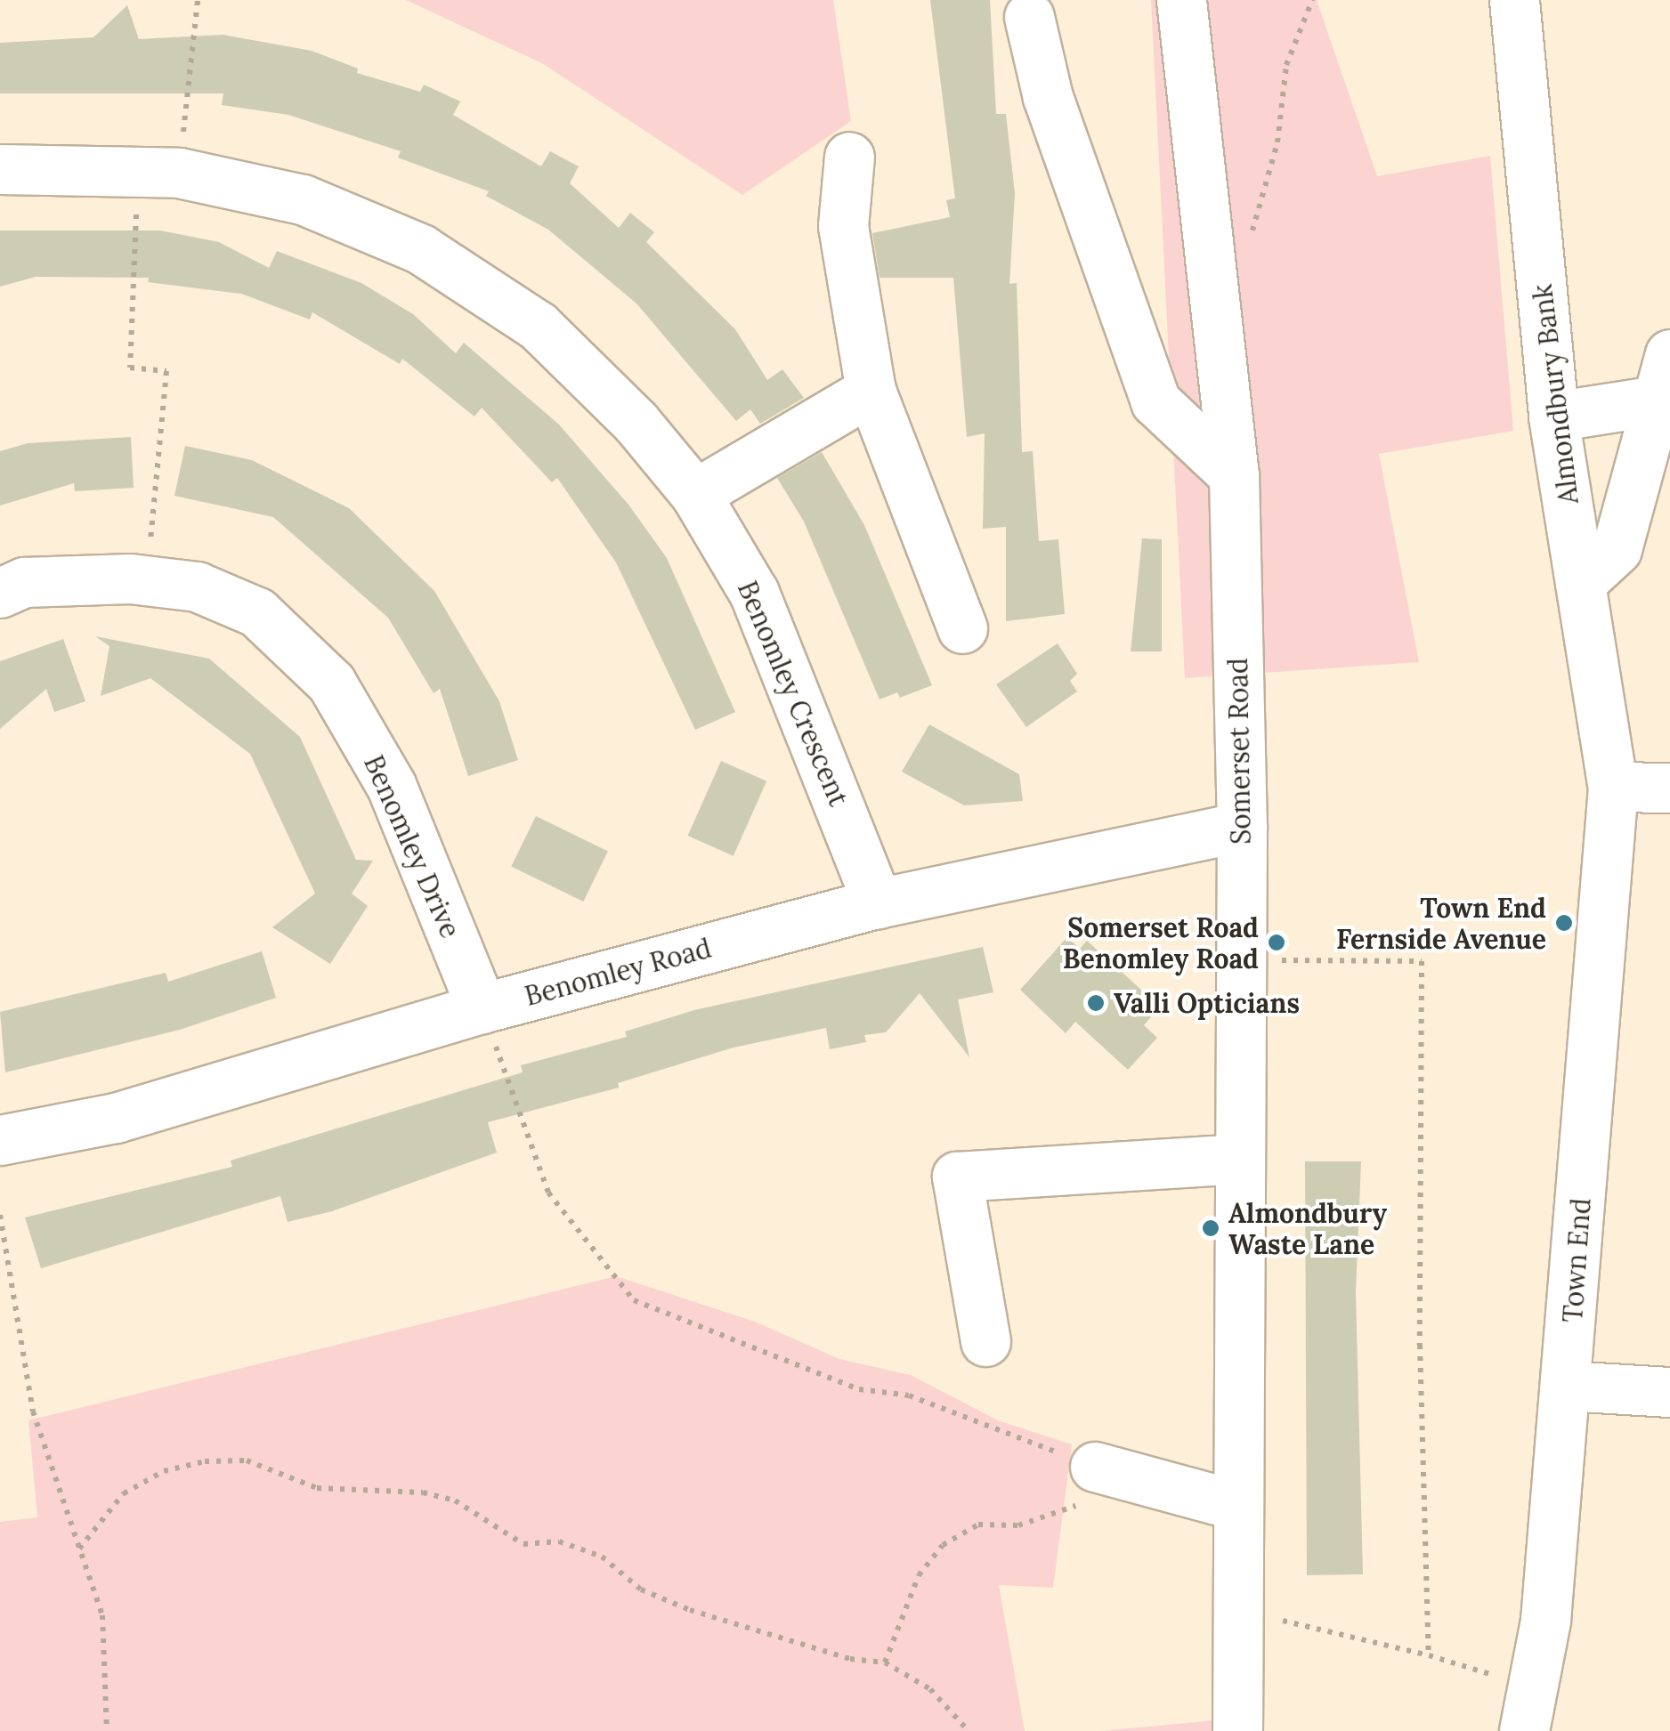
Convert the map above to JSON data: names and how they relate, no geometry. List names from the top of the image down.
{
  "streets": {
    "street": [
      "Almondbury Bank",
      "Benomley Crescent",
      "Somerset Road",
      "Benomley Drive",
      "Benomley Road",
      "Town End"
    ]
  },
  "crossings": [
    ["Almondbury Bank", "Town End"],
    ["Benomley Crescent", "Benomley Road"],
    ["Somerset Road", "Benomley Road"],
    ["Benomley Drive", "Benomley Road"]
  ],
  "places": [
    "Town End Fernside Avenue",
    "Somerset Road Benomley Road",
    "Valli Opticians",
    "Almondbury Waste Lane"
  ]
}
